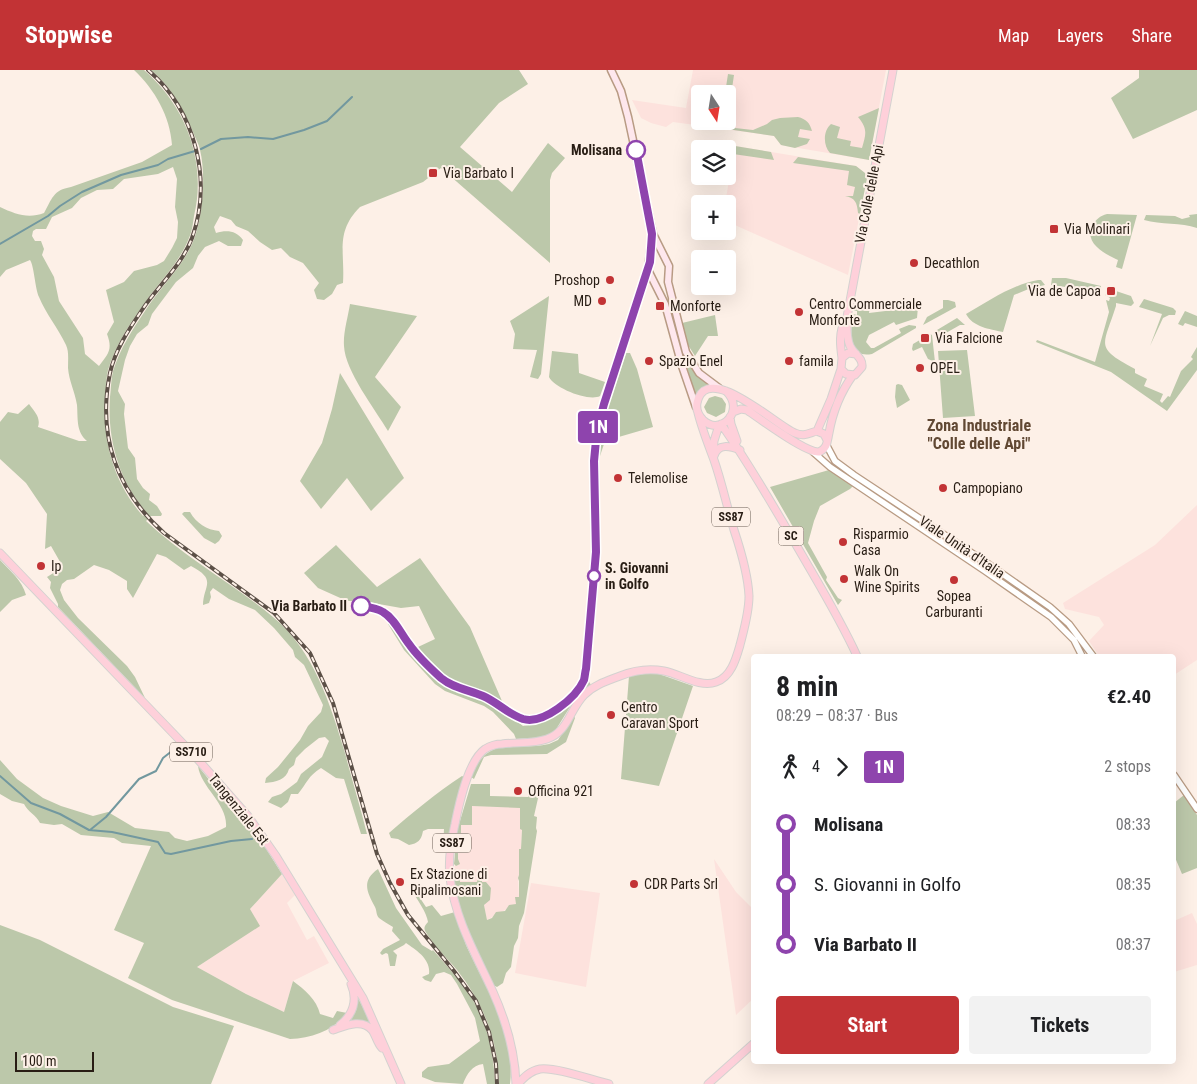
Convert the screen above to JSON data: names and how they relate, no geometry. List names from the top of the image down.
{
  "streets": {
    "main road": [
      "Via Colle delle Api",
      "SS87",
      "SC",
      "SS710",
      "Tangenziale Est"
    ],
    "street": ["Viale Unità d'Italia"]
  },
  "crossings": [
    ["SS87", "SC"]
  ],
  "districts": ["Zona Industriale \"Colle delle Api\""],
  "places": {
    "other": [
      "Molisana",
      "Decathlon",
      "Proshop",
      "MD",
      "Centro Commerciale Monforte",
      "Spazio Enel",
      "famila",
      "OPEL",
      "Telemolise",
      "Campopiano",
      "Risparmio Casa",
      "Ip",
      "S. Giovanni in Golfo",
      "Walk On Wine Spirits",
      "Sopea Carburanti",
      "Via Barbato II",
      "Centro Caravan Sport",
      "Officina 921",
      "Ex Stazione di Ripalimosani",
      "CDR Parts Srl"
    ],
    "transit": [
      "Via Barbato I",
      "Via Molinari",
      "Via de Capoa",
      "Monforte",
      "Via Falcione"
    ]
  },
  "lines": ["bus line 1N"],
  "scale_bar": "100 m",
  "north": "bottom",
  "page": {
    "header": "Stopwise",
    "nav": ["Map", "Layers", "Share"],
    "on_map": "1N",
    "map_buttons": ["+", "−"],
    "heading": ["8 min", "08:29 – 08:37 · Bus", "€2.40"],
    "legs": ["4", "1N", "2 stops"],
    "list": [
      {
        "name": "Molisana",
        "value": "08:33"
      },
      {
        "name": "S. Giovanni in Golfo",
        "value": "08:35"
      },
      {
        "name": "Via Barbato II",
        "value": "08:37"
      }
    ],
    "buttons": ["Start", "Tickets"],
    "scale": "100 m"
  }
}
